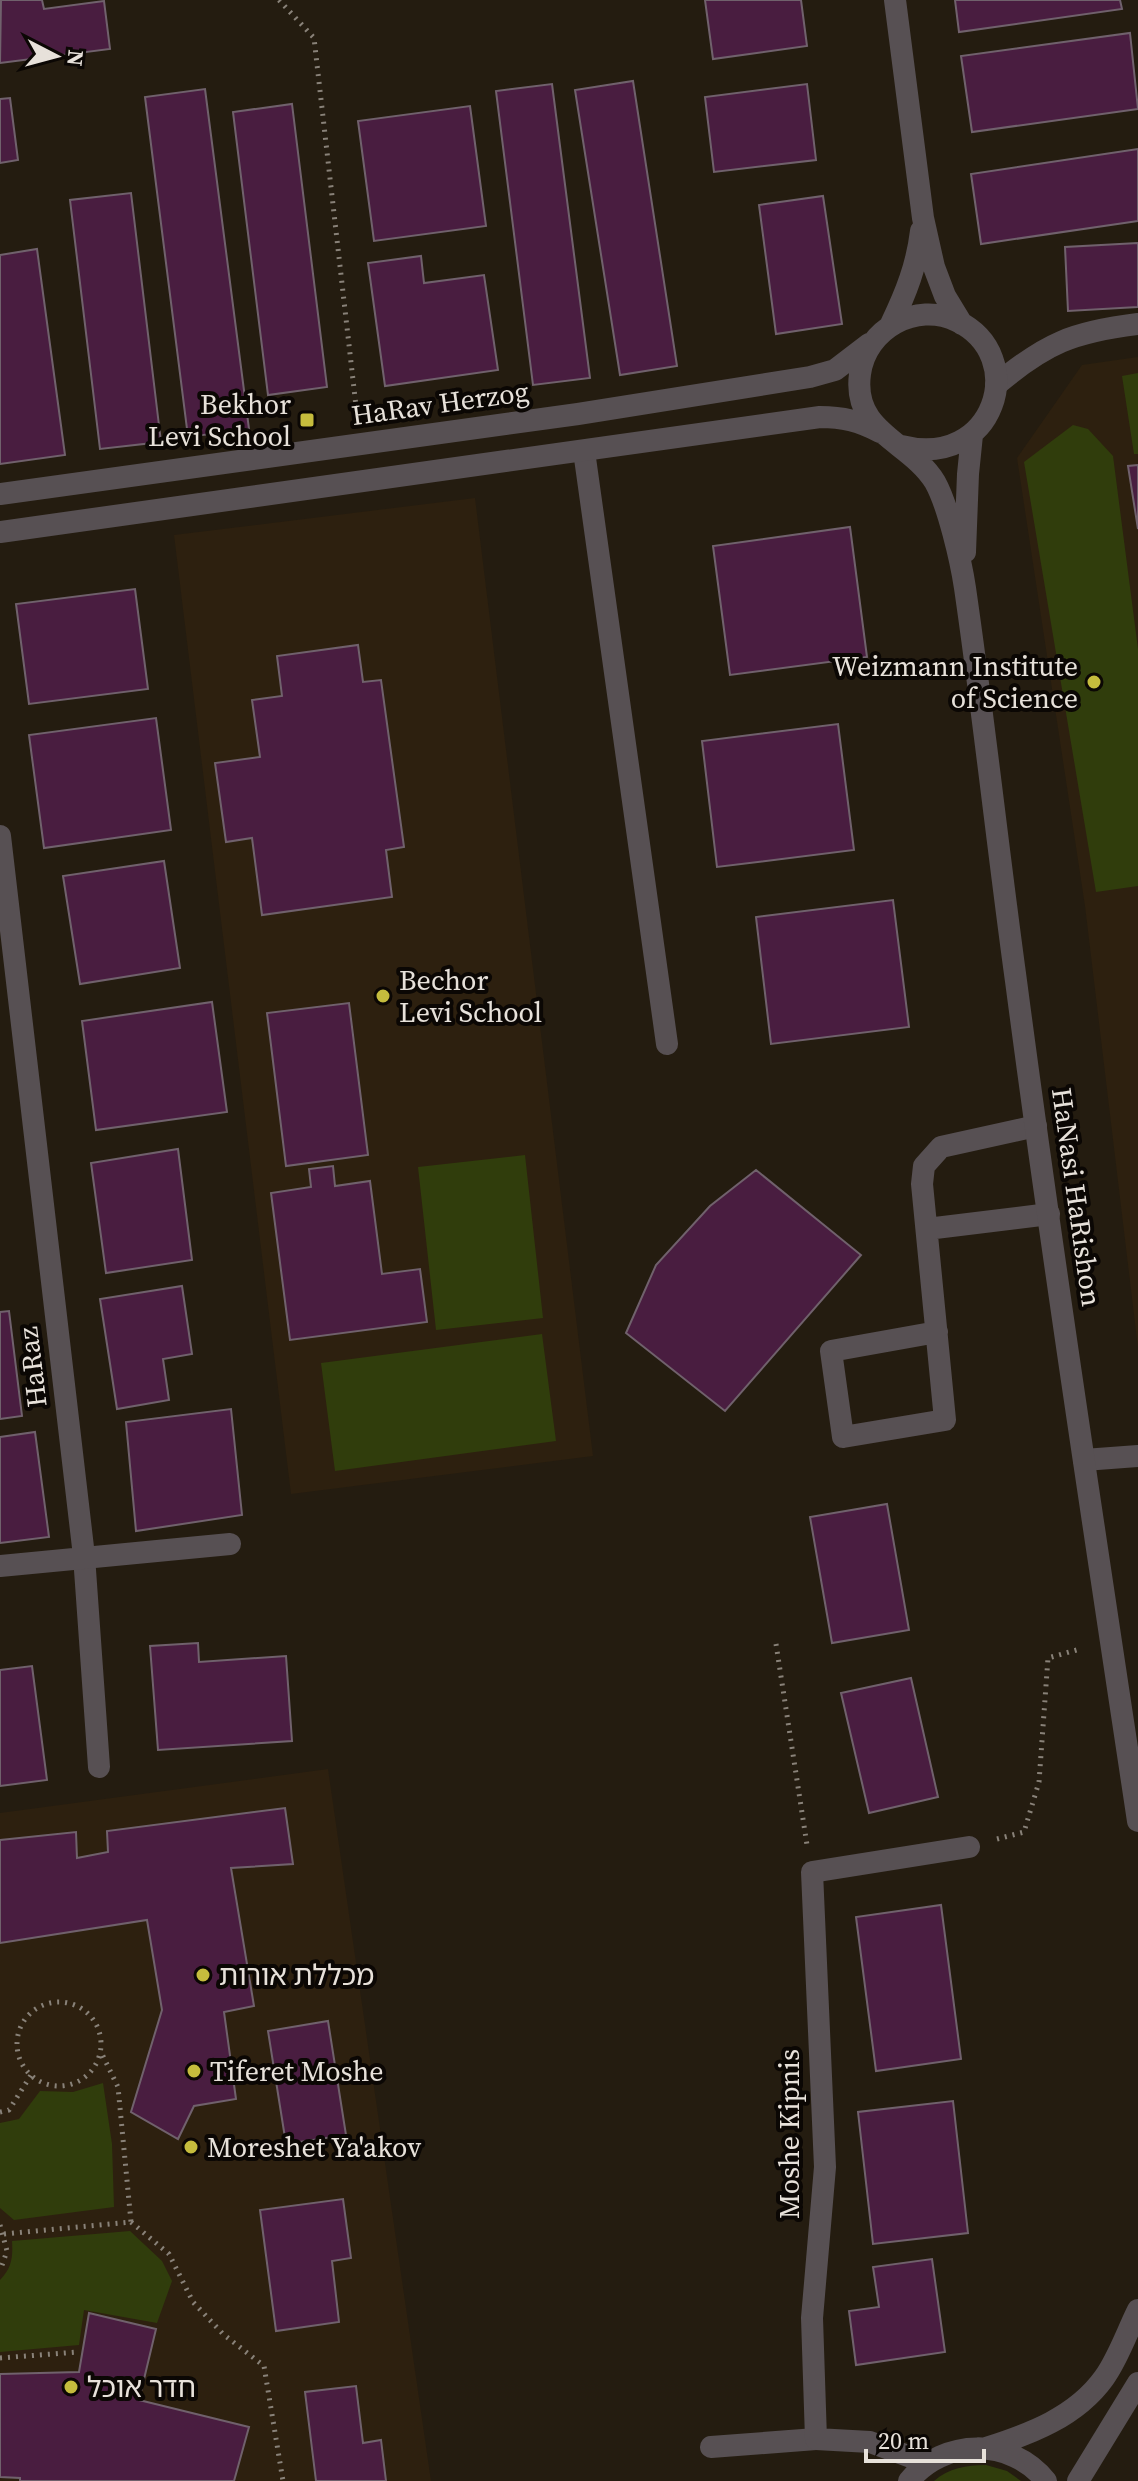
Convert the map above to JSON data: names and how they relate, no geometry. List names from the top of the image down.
{
  "streets": {
    "street": [
      "HaRav Herzog",
      "HaNasi HaRishon",
      "HaRaz",
      "Moshe Kipnis"
    ]
  },
  "crossings": [
    ["HaRav Herzog", "HaNasi HaRishon"]
  ],
  "places": {
    "transit": ["Bekhor Levi School"],
    "other": [
      "Weizmann Institute of Science",
      "Bechor Levi School",
      "מכללת אורות",
      "Tiferet Moshe",
      "Moreshet Ya'akov",
      "חדר אוכל"
    ]
  },
  "scale_bar": "20 m",
  "north": "right"
}
